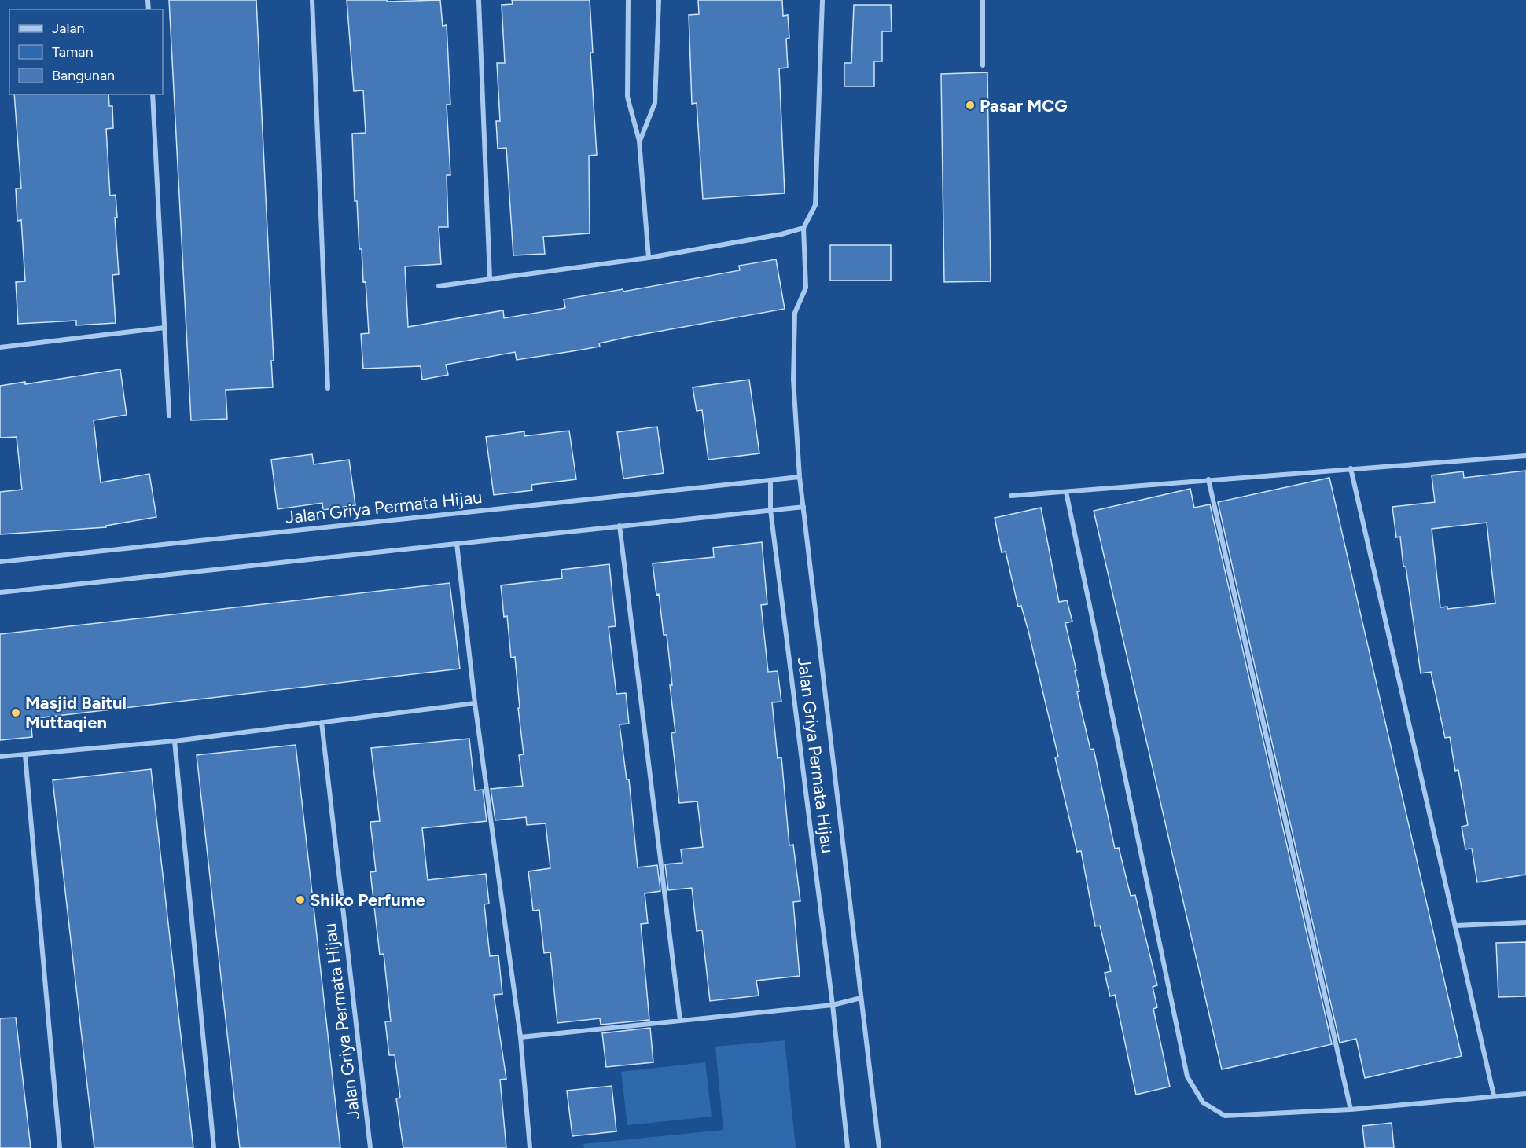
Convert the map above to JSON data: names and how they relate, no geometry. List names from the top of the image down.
{
  "streets": {
    "street": ["Jalan Griya Permata Hijau"]
  },
  "places": ["Pasar MCG", "Masjid Baitul Muttaqien", "Shiko Perfume"],
  "legend": ["Jalan", "Taman", "Bangunan"]
}
